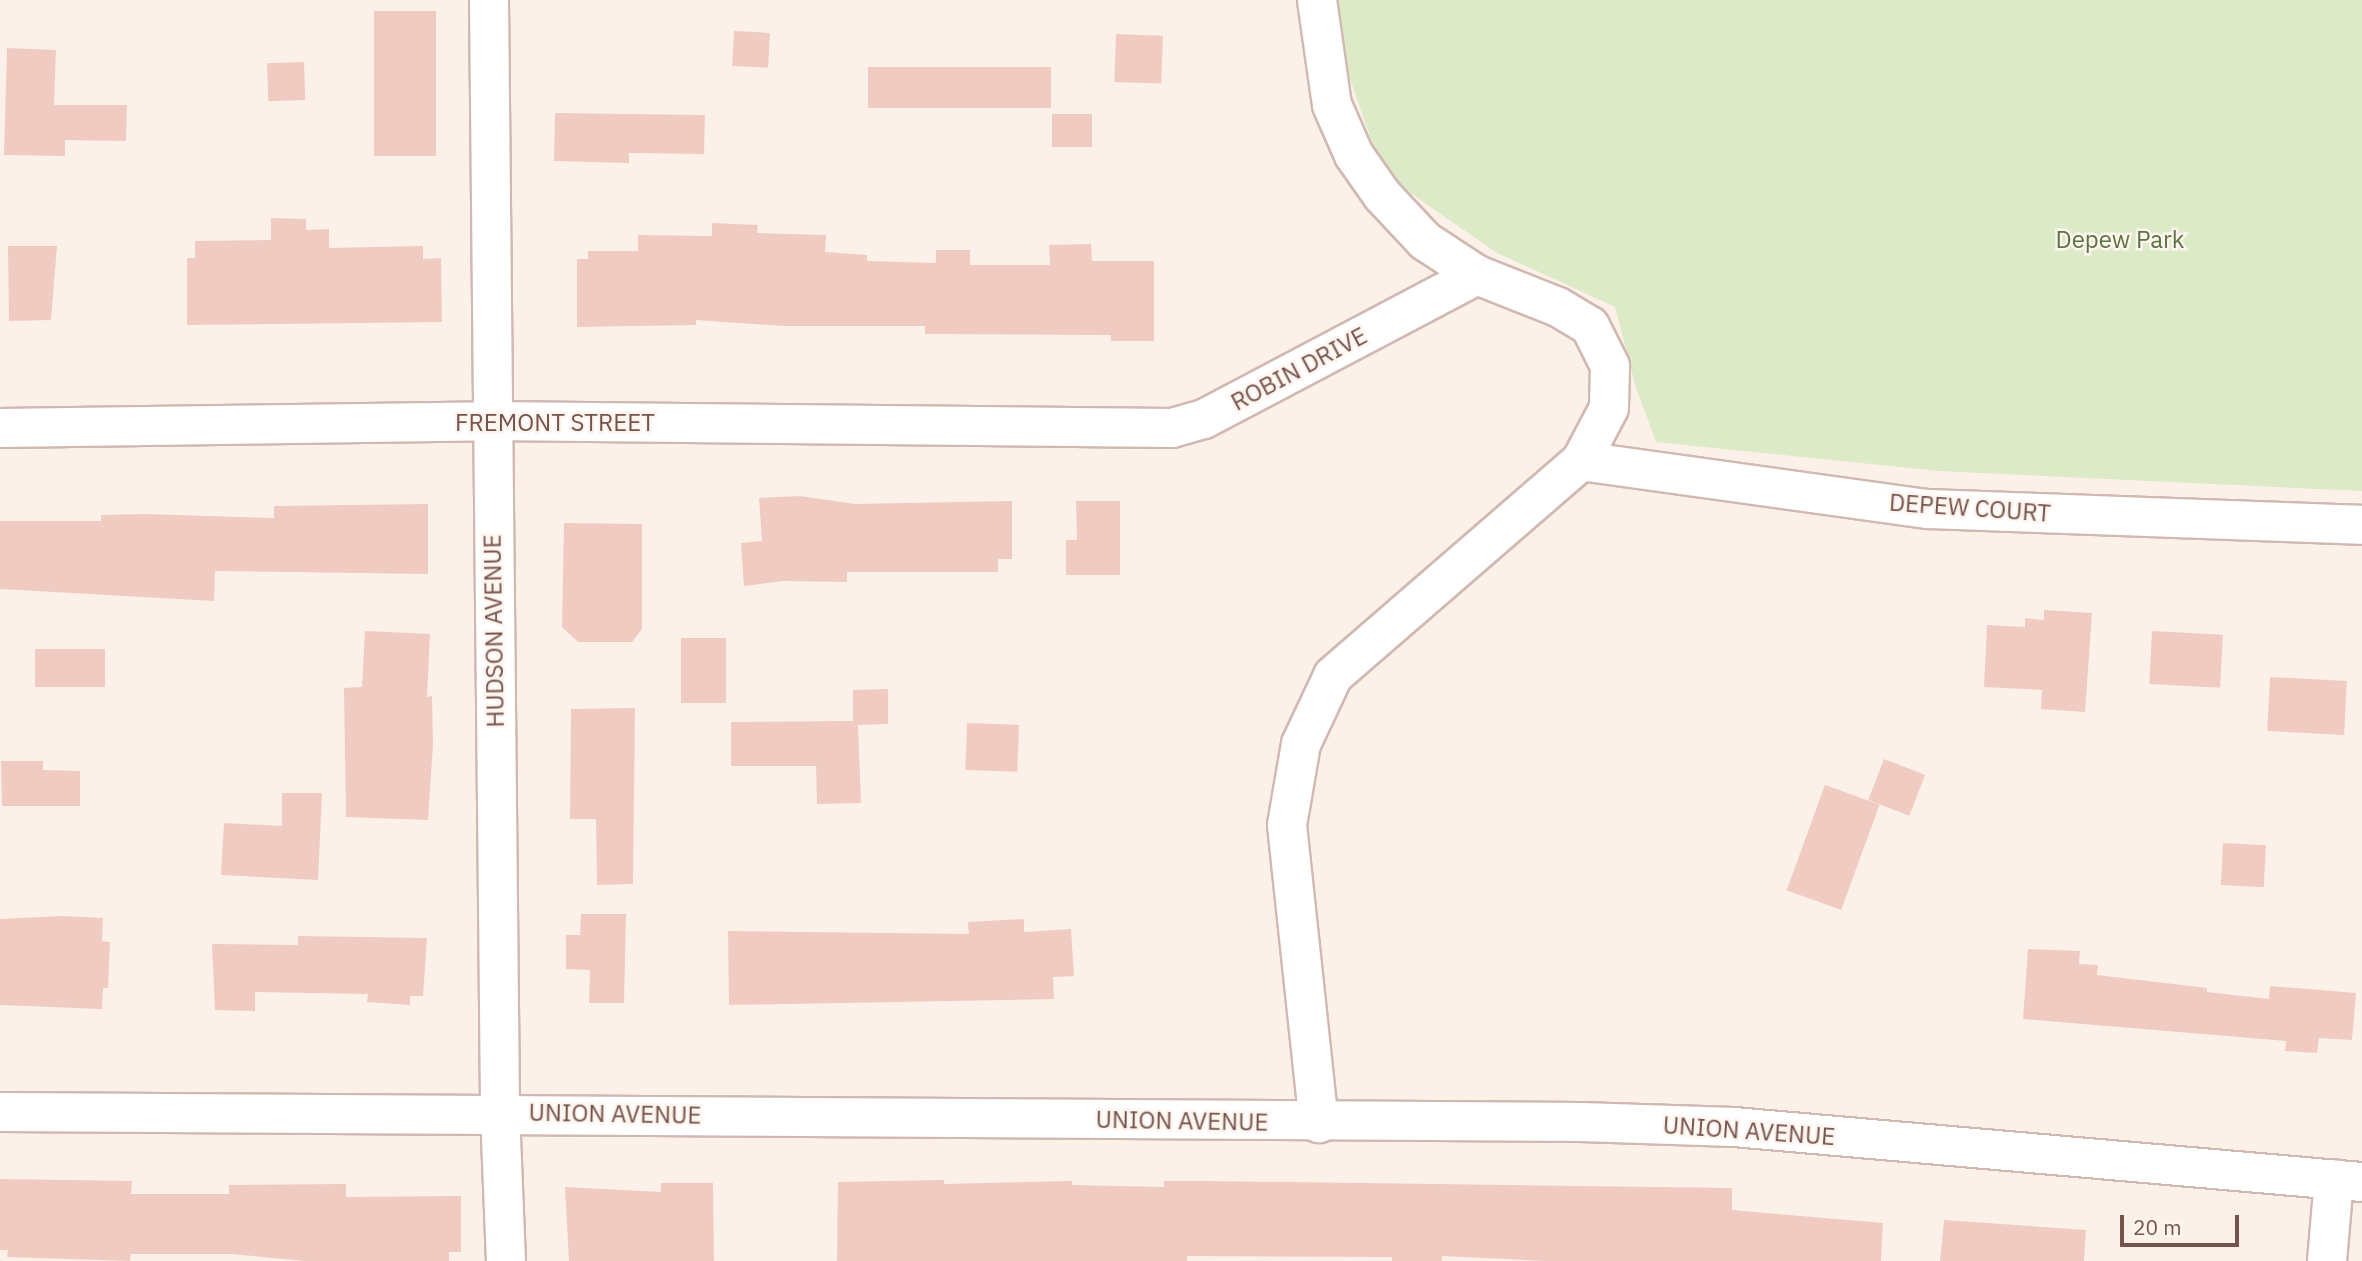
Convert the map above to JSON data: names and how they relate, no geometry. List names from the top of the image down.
{
  "streets": {
    "street": [
      "ROBIN DRIVE",
      "FREMONT STREET",
      "DEPEW COURT",
      "HUDSON AVENUE",
      "UNION AVENUE"
    ]
  },
  "crossings": [
    ["ROBIN DRIVE", "FREMONT STREET"],
    ["FREMONT STREET", "HUDSON AVENUE"],
    ["HUDSON AVENUE", "UNION AVENUE"]
  ],
  "parks": ["Depew Park"],
  "scale_bar": "20 m"
}
